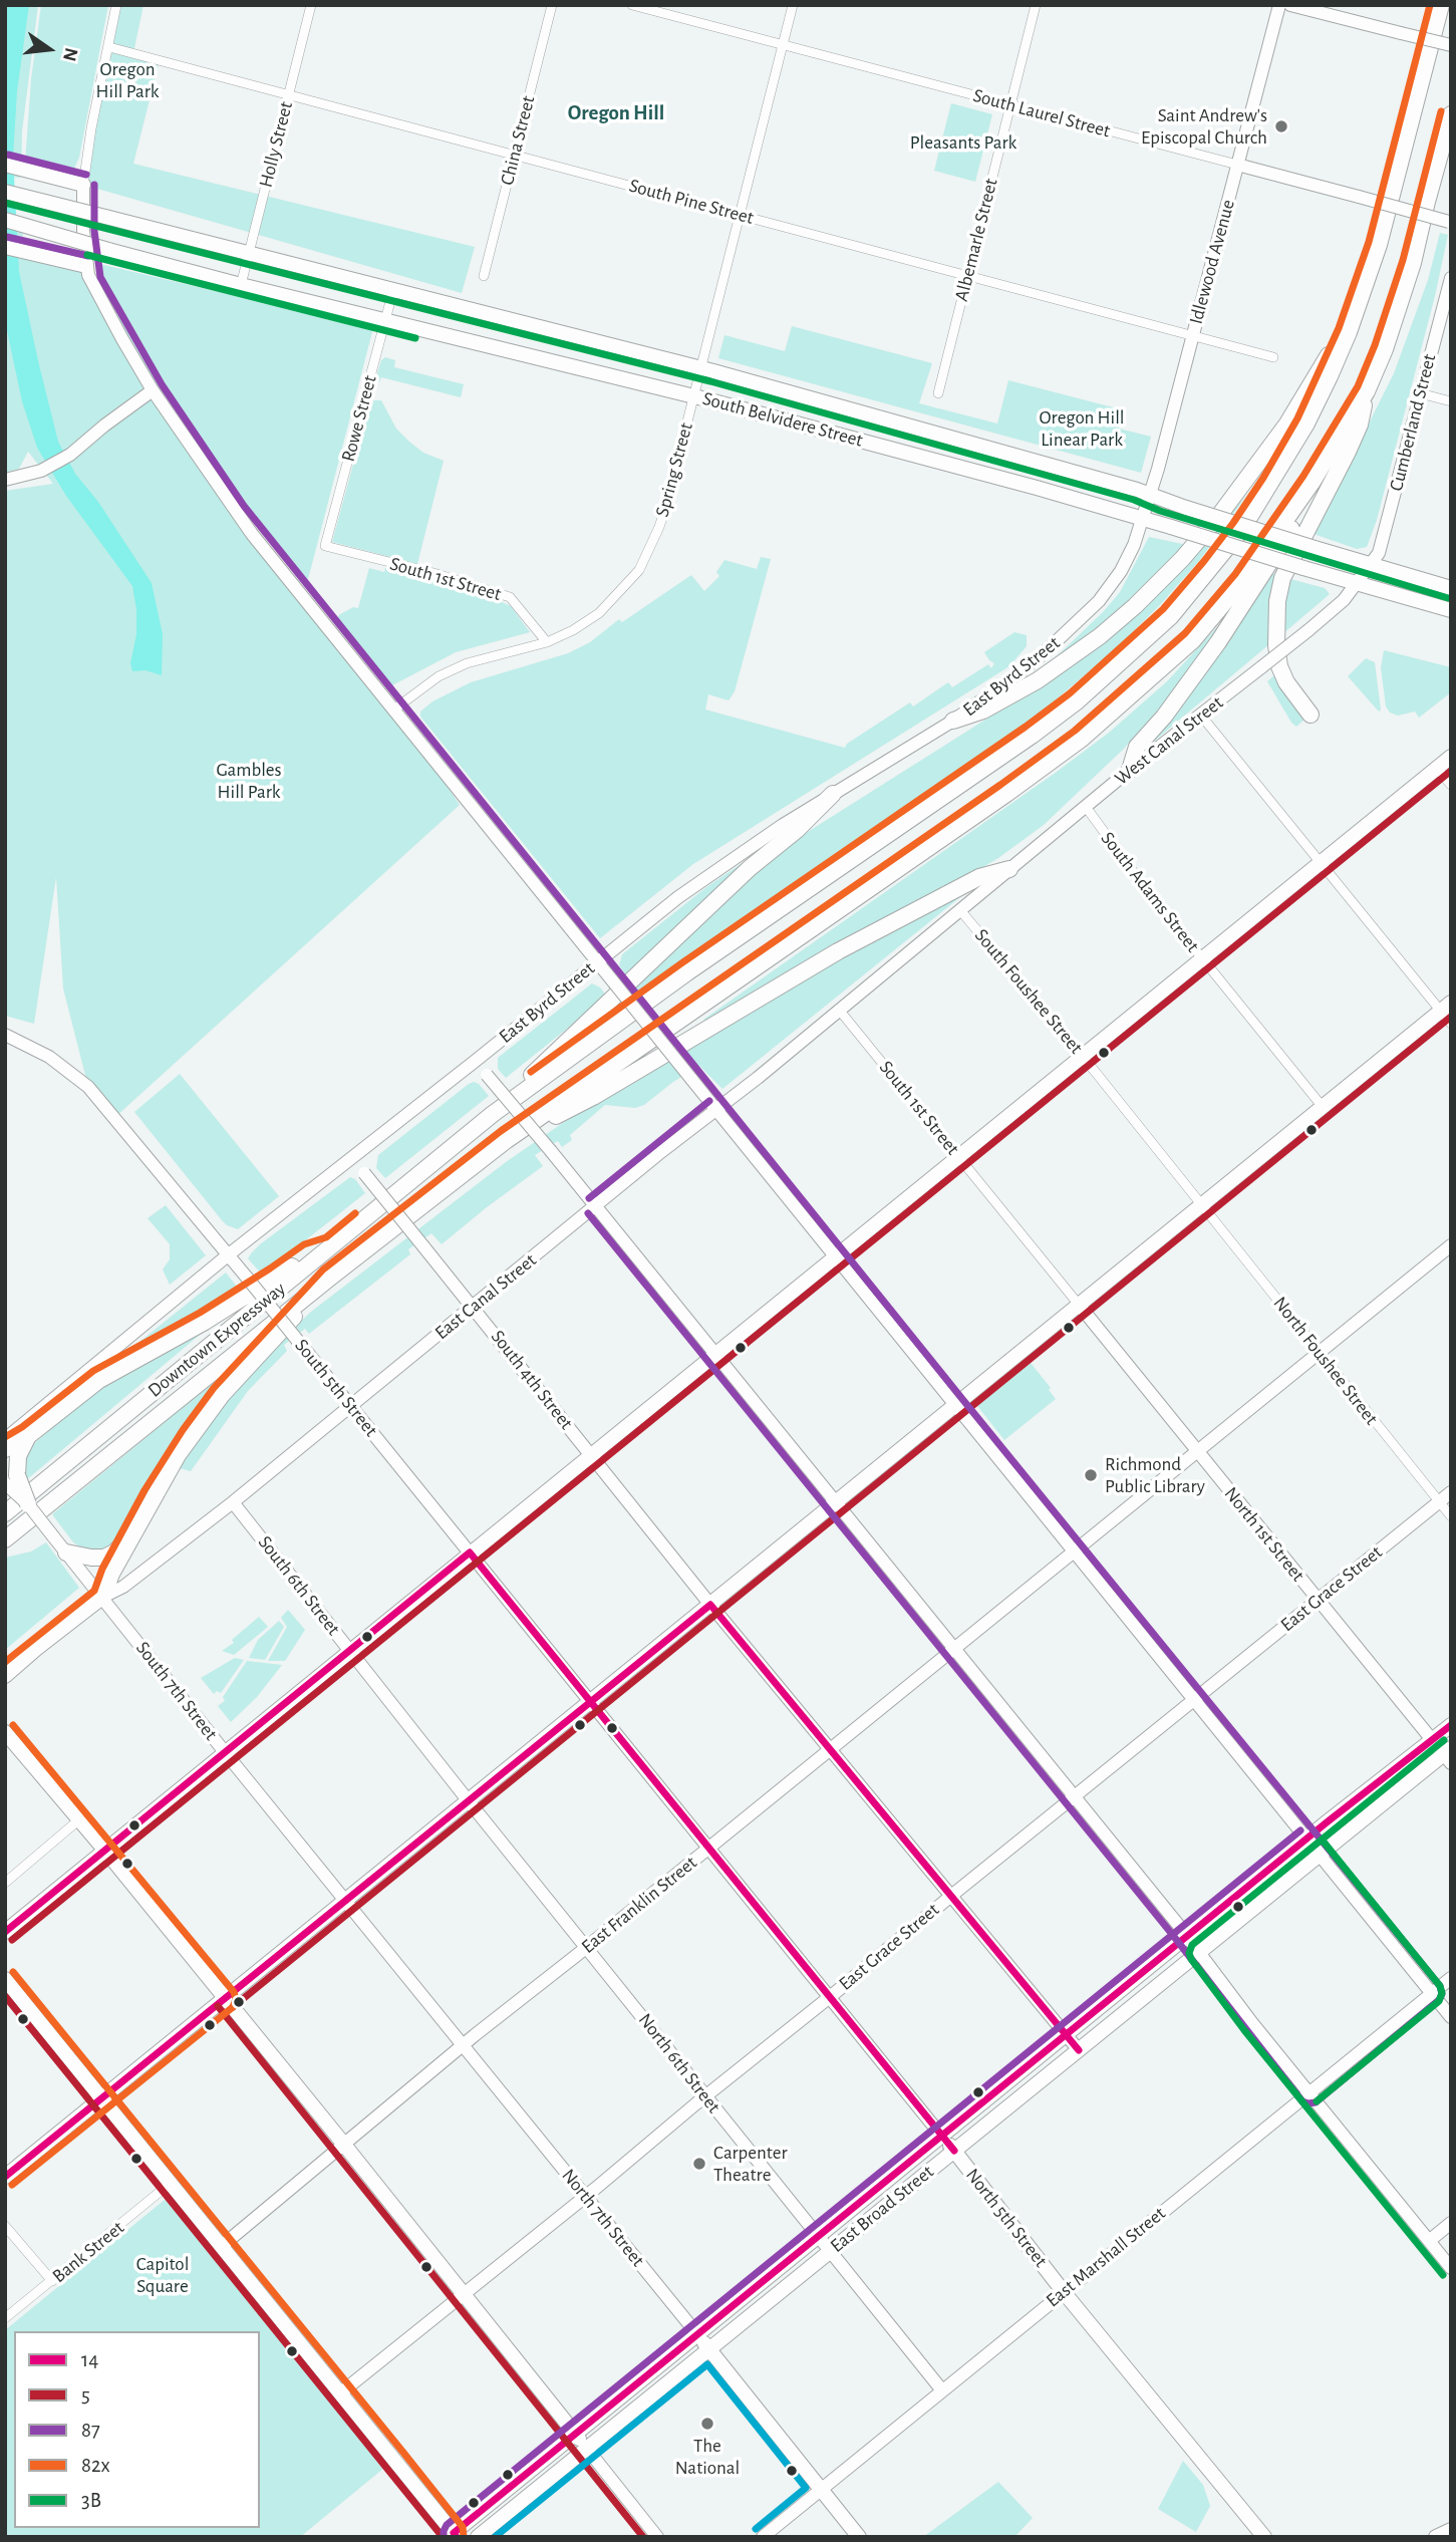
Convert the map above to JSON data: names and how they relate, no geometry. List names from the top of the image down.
{
  "streets": {
    "highway": ["Downtown Expressway"],
    "main road": [
      "South Belvidere Street",
      "East Canal Street",
      "East Broad Street",
      "North 7th Street",
      "North 5th Street"
    ],
    "street": [
      "South Laurel Street",
      "China Street",
      "Holly Street",
      "South Pine Street",
      "Albemarle Street",
      "Idlewood Avenue",
      "Rowe Street",
      "Cumberland Street",
      "Spring Street",
      "South 1st Street",
      "East Byrd Street",
      "West Canal Street",
      "South Adams Street",
      "South Foushee Street",
      "North Foushee Street",
      "South 4th Street",
      "South 5th Street",
      "North 1st Street",
      "South 6th Street",
      "East Grace Street",
      "South 7th Street",
      "East Franklin Street",
      "North 6th Street",
      "Bank Street",
      "East Marshall Street"
    ]
  },
  "crossings": [
    ["South Laurel Street", "Albemarle Street"],
    ["South Laurel Street", "Idlewood Avenue"],
    ["South Laurel Street", "Spring Street"],
    ["China Street", "South Pine Street"],
    ["Holly Street", "South Pine Street"],
    ["Holly Street", "South Belvidere Street"],
    ["South Pine Street", "Albemarle Street"],
    ["South Pine Street", "Idlewood Avenue"],
    ["South Pine Street", "Spring Street"],
    ["Idlewood Avenue", "South Belvidere Street"],
    ["Idlewood Avenue", "East Byrd Street"],
    ["Rowe Street", "South Belvidere Street"],
    ["Rowe Street", "South 1st Street"],
    ["South Belvidere Street", "Cumberland Street"],
    ["South Belvidere Street", "Spring Street"],
    ["South Belvidere Street", "East Byrd Street"],
    ["South Belvidere Street", "West Canal Street"],
    ["Cumberland Street", "West Canal Street"],
    ["Spring Street", "South 1st Street"],
    ["South 1st Street", "East Canal Street"],
    ["South 1st Street", "North 1st Street"],
    ["East Byrd Street", "South 4th Street"],
    ["East Byrd Street", "South 5th Street"],
    ["West Canal Street", "South Adams Street"],
    ["West Canal Street", "South Foushee Street"],
    ["West Canal Street", "East Canal Street"],
    ["South Foushee Street", "East Canal Street"],
    ["South Foushee Street", "North Foushee Street"],
    ["East Canal Street", "South 4th Street"],
    ["East Canal Street", "South 5th Street"],
    ["East Canal Street", "South 6th Street"],
    ["East Canal Street", "South 7th Street"],
    ["North Foushee Street", "East Grace Street"],
    ["North Foushee Street", "East Franklin Street"],
    ["South 4th Street", "East Grace Street"],
    ["South 4th Street", "East Franklin Street"],
    ["South 4th Street", "East Broad Street"],
    ["South 5th Street", "North 5th Street"],
    ["North 1st Street", "East Grace Street"],
    ["North 1st Street", "East Franklin Street"],
    ["North 1st Street", "East Broad Street"],
    ["South 6th Street", "North 6th Street"],
    ["East Grace Street", "North 6th Street"],
    ["East Grace Street", "North 7th Street"],
    ["East Grace Street", "North 5th Street"],
    ["South 7th Street", "North 7th Street"],
    ["East Franklin Street", "North 6th Street"],
    ["East Franklin Street", "North 7th Street"],
    ["East Franklin Street", "North 5th Street"],
    ["North 6th Street", "East Broad Street"],
    ["North 6th Street", "East Marshall Street"],
    ["East Broad Street", "North 7th Street"],
    ["East Broad Street", "North 5th Street"],
    ["North 7th Street", "East Marshall Street"],
    ["North 5th Street", "East Marshall Street"]
  ],
  "districts": ["Oregon Hill"],
  "parks": [
    "Oregon Hill Park",
    "Pleasants Park",
    "Oregon Hill Linear Park",
    "Gambles Hill Park",
    "Capitol Square"
  ],
  "places": [
    "Saint Andrew's Episcopal Church",
    "Richmond Public Library",
    "Carpenter Theatre",
    "The National"
  ],
  "lines": [
    "transit line 82x",
    "transit line 87",
    "transit line 3B",
    "transit line 5",
    "transit line 14"
  ],
  "legend": [
    "14",
    "5",
    "87",
    "82x",
    "3B"
  ],
  "north": "right"
}
